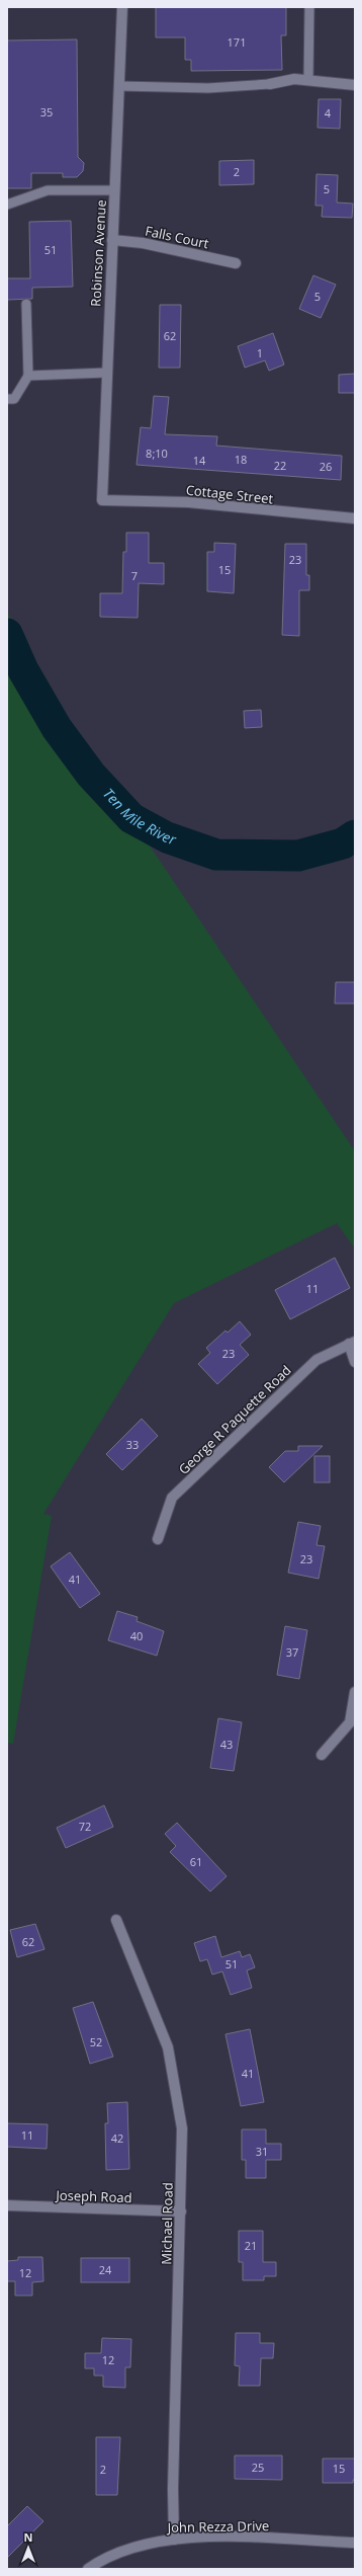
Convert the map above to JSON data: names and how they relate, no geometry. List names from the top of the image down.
{
  "streets": {
    "street": [
      "Falls Court",
      "Robinson Avenue",
      "Cottage Street",
      "George R Paquette Road",
      "Joseph Road",
      "Michael Road",
      "John Rezza Drive"
    ]
  },
  "crossings": [
    ["Falls Court", "Robinson Avenue"],
    ["Robinson Avenue", "Cottage Street"],
    ["Joseph Road", "Michael Road"],
    ["Michael Road", "John Rezza Drive"]
  ],
  "water": ["Ten Mile River"],
  "house_numbers": [
    "171",
    "35",
    "4",
    "2",
    "5",
    "51",
    "5",
    "62",
    "1",
    "8;10",
    "18",
    "14",
    "22",
    "26",
    "23",
    "15",
    "7",
    "11",
    "23",
    "33",
    "23",
    "41",
    "40",
    "37",
    "43",
    "72",
    "61",
    "62",
    "51",
    "52",
    "41",
    "11",
    "42",
    "31",
    "21",
    "24",
    "12",
    "12",
    "25",
    "15",
    "2"
  ],
  "north": "top"
}
